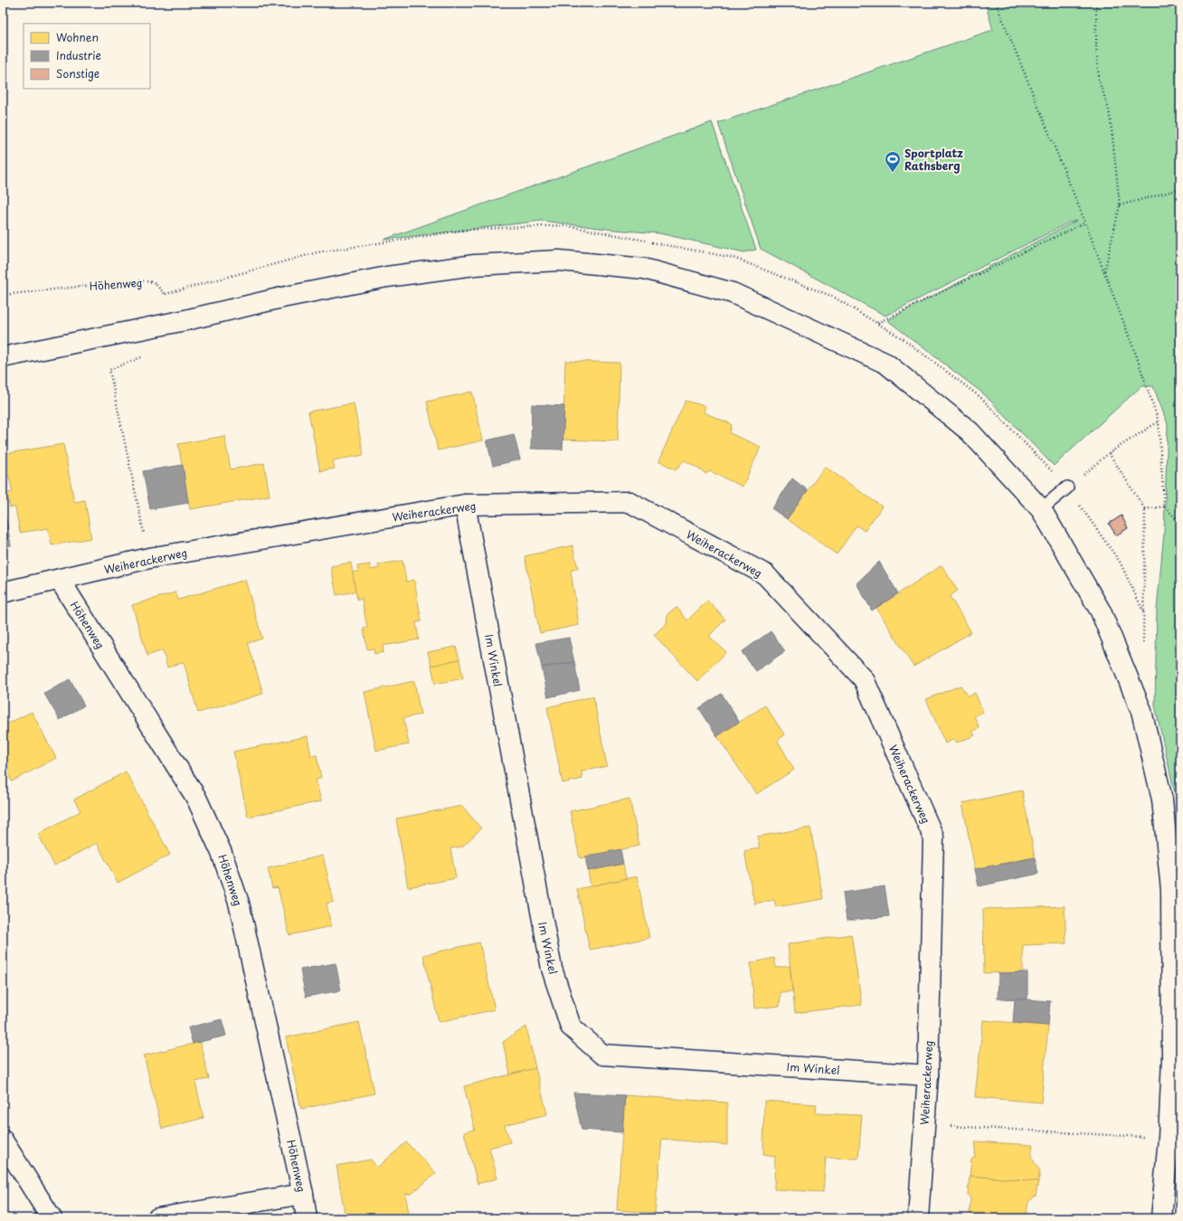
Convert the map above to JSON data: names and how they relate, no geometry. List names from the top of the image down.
{
  "streets": {
    "street": ["Höhenweg", "Weiherackerweg", "Im Winkel"]
  },
  "crossings": [
    ["Höhenweg", "Weiherackerweg"],
    ["Weiherackerweg", "Im Winkel"]
  ],
  "places": {
    "sports": ["Sportplatz Rathsberg"]
  },
  "legend": ["Wohnen", "Industrie", "Sonstige"]
}
